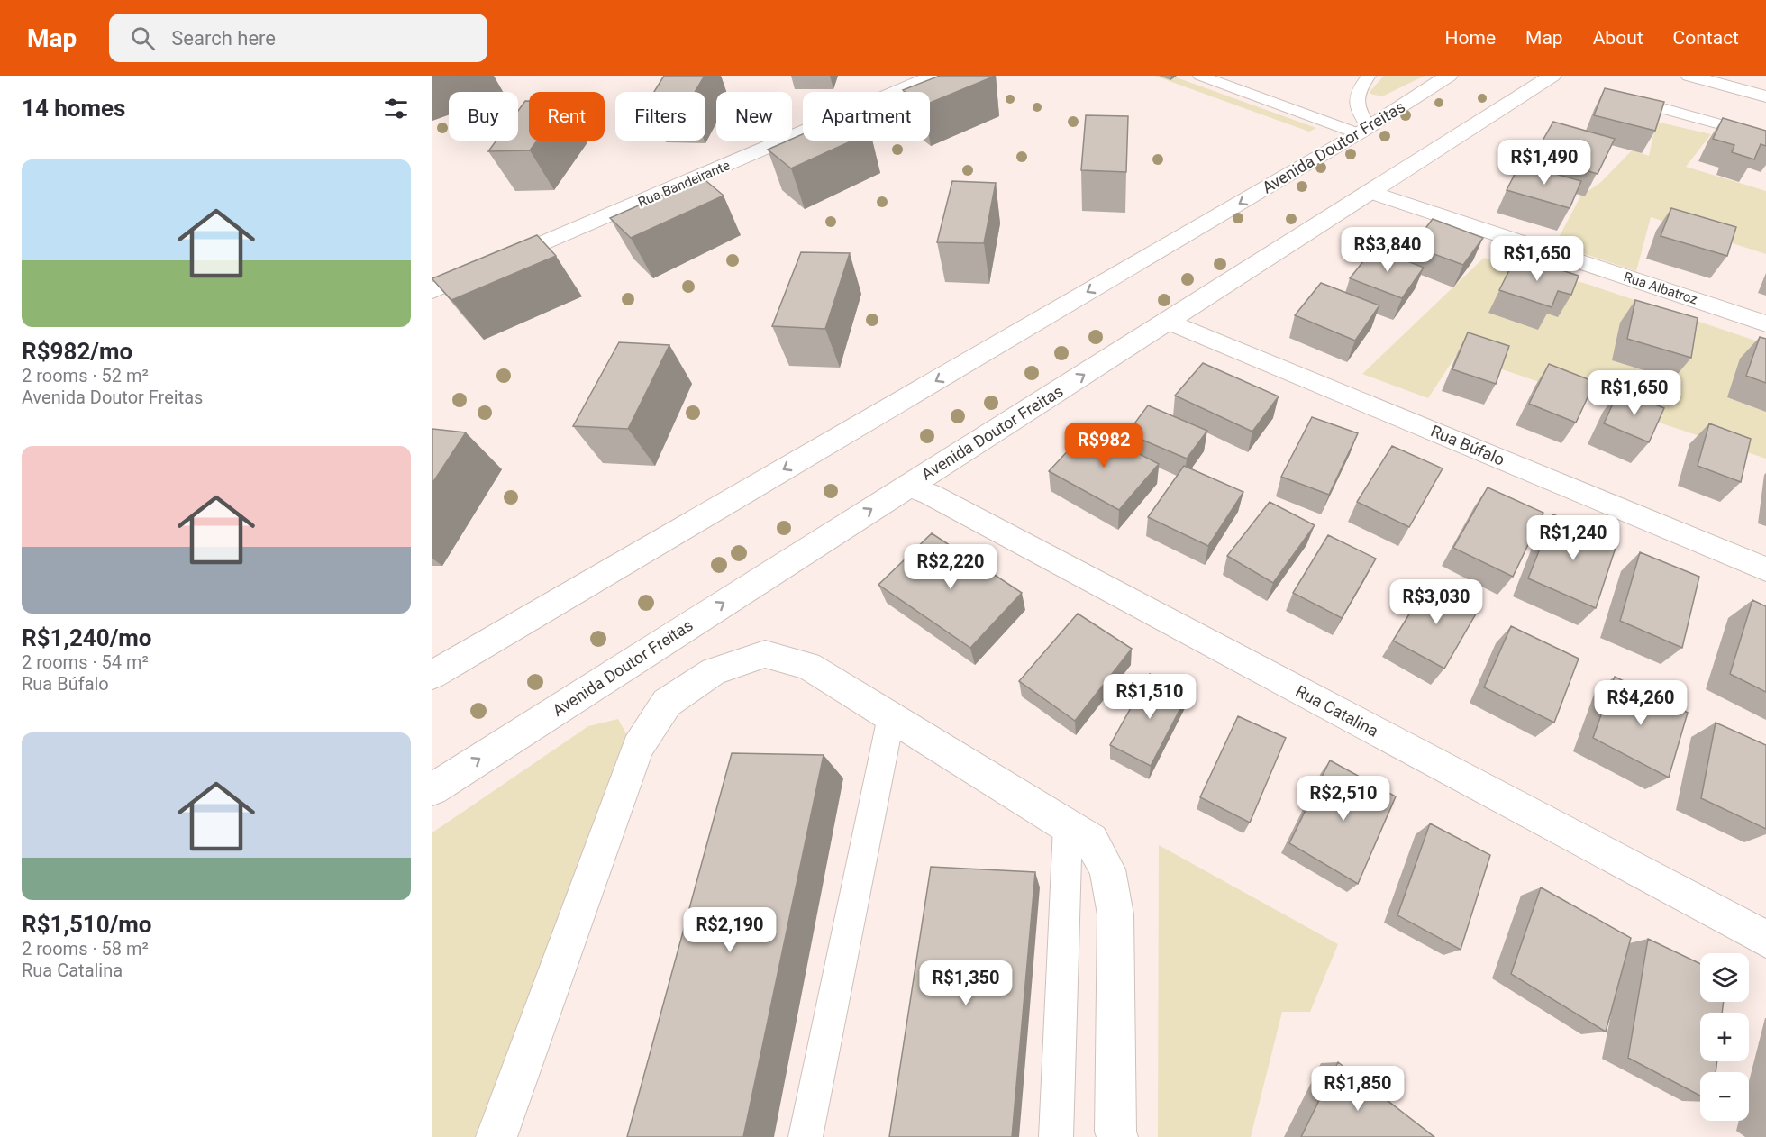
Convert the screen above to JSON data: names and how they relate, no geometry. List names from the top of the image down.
{
  "streets": {
    "street": [
      "Avenida Doutor Freitas",
      "Rua Bandeirante",
      "Rua Albatroz",
      "Rua Búfalo",
      "Rua Catalina"
    ]
  },
  "crossings": [
    ["Avenida Doutor Freitas", "Rua Albatroz"],
    ["Avenida Doutor Freitas", "Rua Búfalo"],
    ["Avenida Doutor Freitas", "Rua Catalina"]
  ],
  "page": {
    "header": "Map",
    "search": "Search here",
    "nav": [
      "Home",
      "Map",
      "About",
      "Contact"
    ],
    "heading": "14 homes",
    "chip": [
      "Buy",
      "Rent",
      "Filters",
      "New",
      "Apartment"
    ],
    "price": [
      "R$1,490",
      "R$3,840",
      "R$1,650",
      "R$1,650",
      "R$982",
      "R$1,240",
      "R$2,220",
      "R$3,030",
      "R$1,510",
      "R$4,260",
      "R$2,510",
      "R$2,190",
      "R$1,350",
      "R$1,850"
    ],
    "list": [
      {
        "name": "R$982/mo",
        "note": "2 rooms · 52 m² · Avenida Doutor Freitas"
      },
      {
        "name": "R$1,240/mo",
        "note": "2 rooms · 54 m² · Rua Búfalo"
      },
      {
        "name": "R$1,510/mo",
        "note": "2 rooms · 58 m² · Rua Catalina"
      }
    ],
    "map_buttons": ["+", "−"]
  }
}
